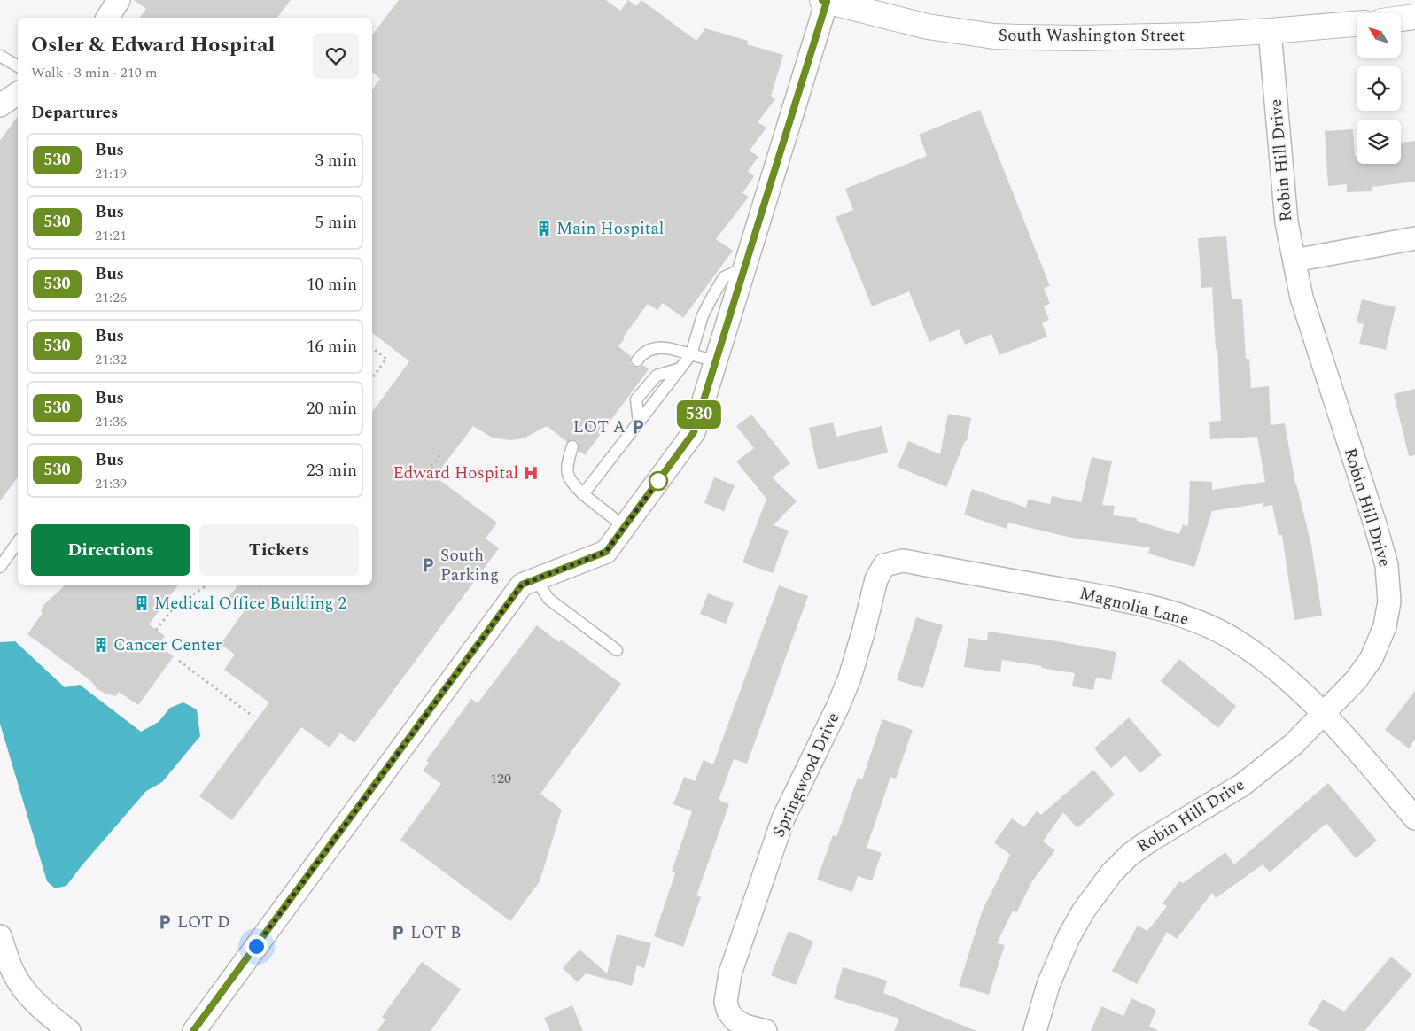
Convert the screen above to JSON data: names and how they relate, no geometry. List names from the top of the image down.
{
  "streets": {
    "main road": ["South Washington Street"],
    "street": ["Robin Hill Drive", "Magnolia Lane", "Springwood Drive"]
  },
  "crossings": [
    ["South Washington Street", "Robin Hill Drive"],
    ["Robin Hill Drive", "Magnolia Lane"],
    ["Magnolia Lane", "Springwood Drive"]
  ],
  "places": {
    "building": ["Main Hospital", "Medical Office Building 2", "Cancer Center"],
    "parking": [
      "LOT A",
      "South Parking",
      "LOT D",
      "LOT B"
    ],
    "hospital": ["Edward Hospital"]
  },
  "lines": ["bus line 530"],
  "house_numbers": ["120"],
  "north": "top left",
  "page": {
    "on_map": "530",
    "heading": [
      ["Osler & Edward Hospital", "Walk · 3 min · 210 m"],
      "Departures"
    ],
    "list": [
      {
        "mark": "530",
        "name": "Bus",
        "note": "21:19",
        "value": "3 min"
      },
      {
        "mark": "530",
        "name": "Bus",
        "note": "21:21",
        "value": "5 min"
      },
      {
        "mark": "530",
        "name": "Bus",
        "note": "21:26",
        "value": "10 min"
      },
      {
        "mark": "530",
        "name": "Bus",
        "note": "21:32",
        "value": "16 min"
      },
      {
        "mark": "530",
        "name": "Bus",
        "note": "21:36",
        "value": "20 min"
      },
      {
        "mark": "530",
        "name": "Bus",
        "note": "21:39",
        "value": "23 min"
      }
    ],
    "buttons": ["Directions", "Tickets"]
  }
}
